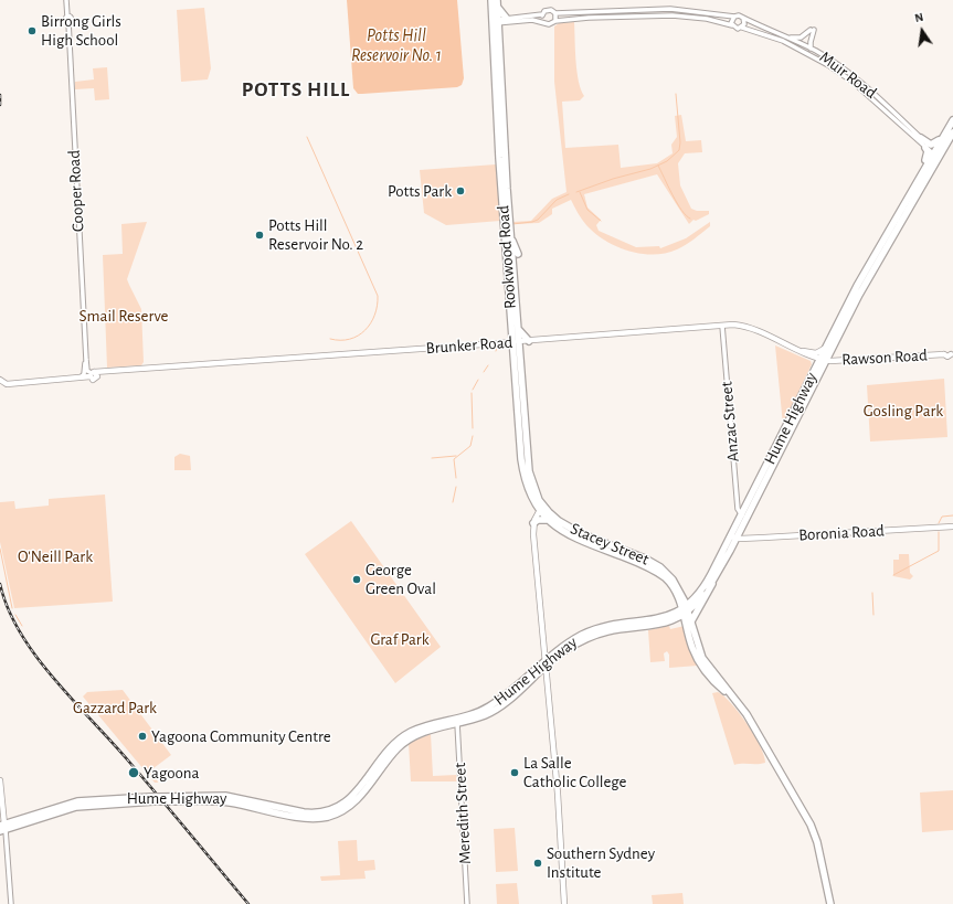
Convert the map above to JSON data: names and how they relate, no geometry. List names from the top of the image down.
{
  "streets": {
    "highway": ["Rookwood Road", "Hume Highway", "Stacey Street"],
    "main road": ["Brunker Road", "Rawson Road", "Boronia Road"],
    "street": [
      "Muir Road",
      "Cooper Road",
      "Anzac Street",
      "Meredith Street"
    ]
  },
  "crossings": [
    ["Muir Road", "Hume Highway"],
    ["Cooper Road", "Brunker Road"],
    ["Rookwood Road", "Brunker Road"],
    ["Rookwood Road", "Stacey Street"],
    ["Brunker Road", "Rawson Road"],
    ["Brunker Road", "Hume Highway"],
    ["Brunker Road", "Anzac Street"],
    ["Rawson Road", "Hume Highway"],
    ["Hume Highway", "Anzac Street"],
    ["Hume Highway", "Boronia Road"],
    ["Hume Highway", "Stacey Street"],
    ["Hume Highway", "Meredith Street"]
  ],
  "districts": ["POTTS HILL"],
  "water": ["Potts Hill Reservoir No. 1"],
  "parks": [
    "Smail Reserve",
    "Gosling Park",
    "O'Neill Park",
    "Graf Park",
    "Gazzard Park"
  ],
  "places": [
    "Birrong Girls High School",
    "Potts Park",
    "Potts Hill Reservoir No. 2",
    "George Green Oval",
    "Yagoona Community Centre",
    "Yagoona",
    "La Salle Catholic College",
    "Southern Sydney Institute"
  ],
  "north": "top"
}
